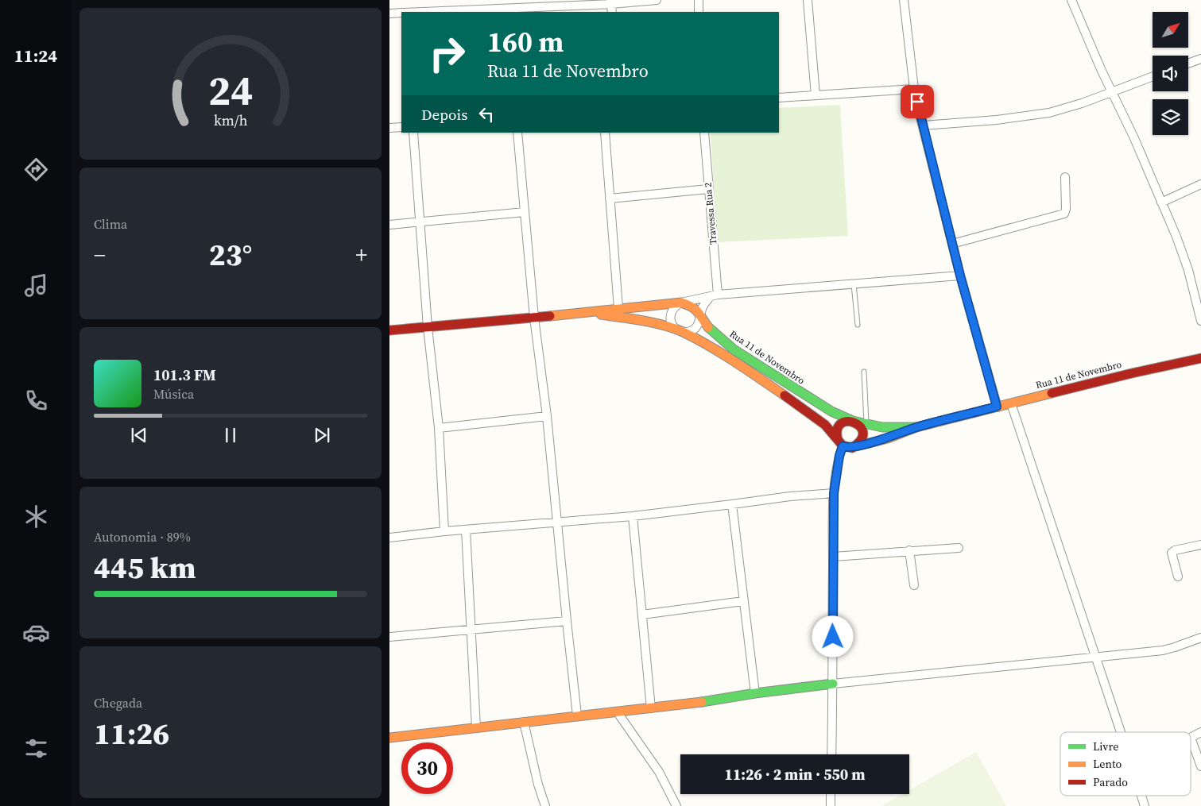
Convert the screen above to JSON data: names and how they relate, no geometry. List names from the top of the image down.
{
  "streets": {
    "main road": ["Rua 11 de Novembro"],
    "street": ["Travessa Rua 2"]
  },
  "legend": ["Livre", "Lento", "Parado"],
  "north": "top right",
  "page": {
    "tabs": "11:24",
    "turn": ["160 m", "Rua 11 de Novembro"],
    "then": "Depois",
    "tile": [
      "Clima",
      ["Autonomia · 89%", "445 km"],
      ["Chegada", "11:26"]
    ],
    "heat": ["−", "23°", "+"],
    "song": ["101.3 FM", "Música"],
    "limit": "30",
    "trip": "11:26 · 2 min · 550 m",
    "gauge": ["24", "km/h"]
  }
}
